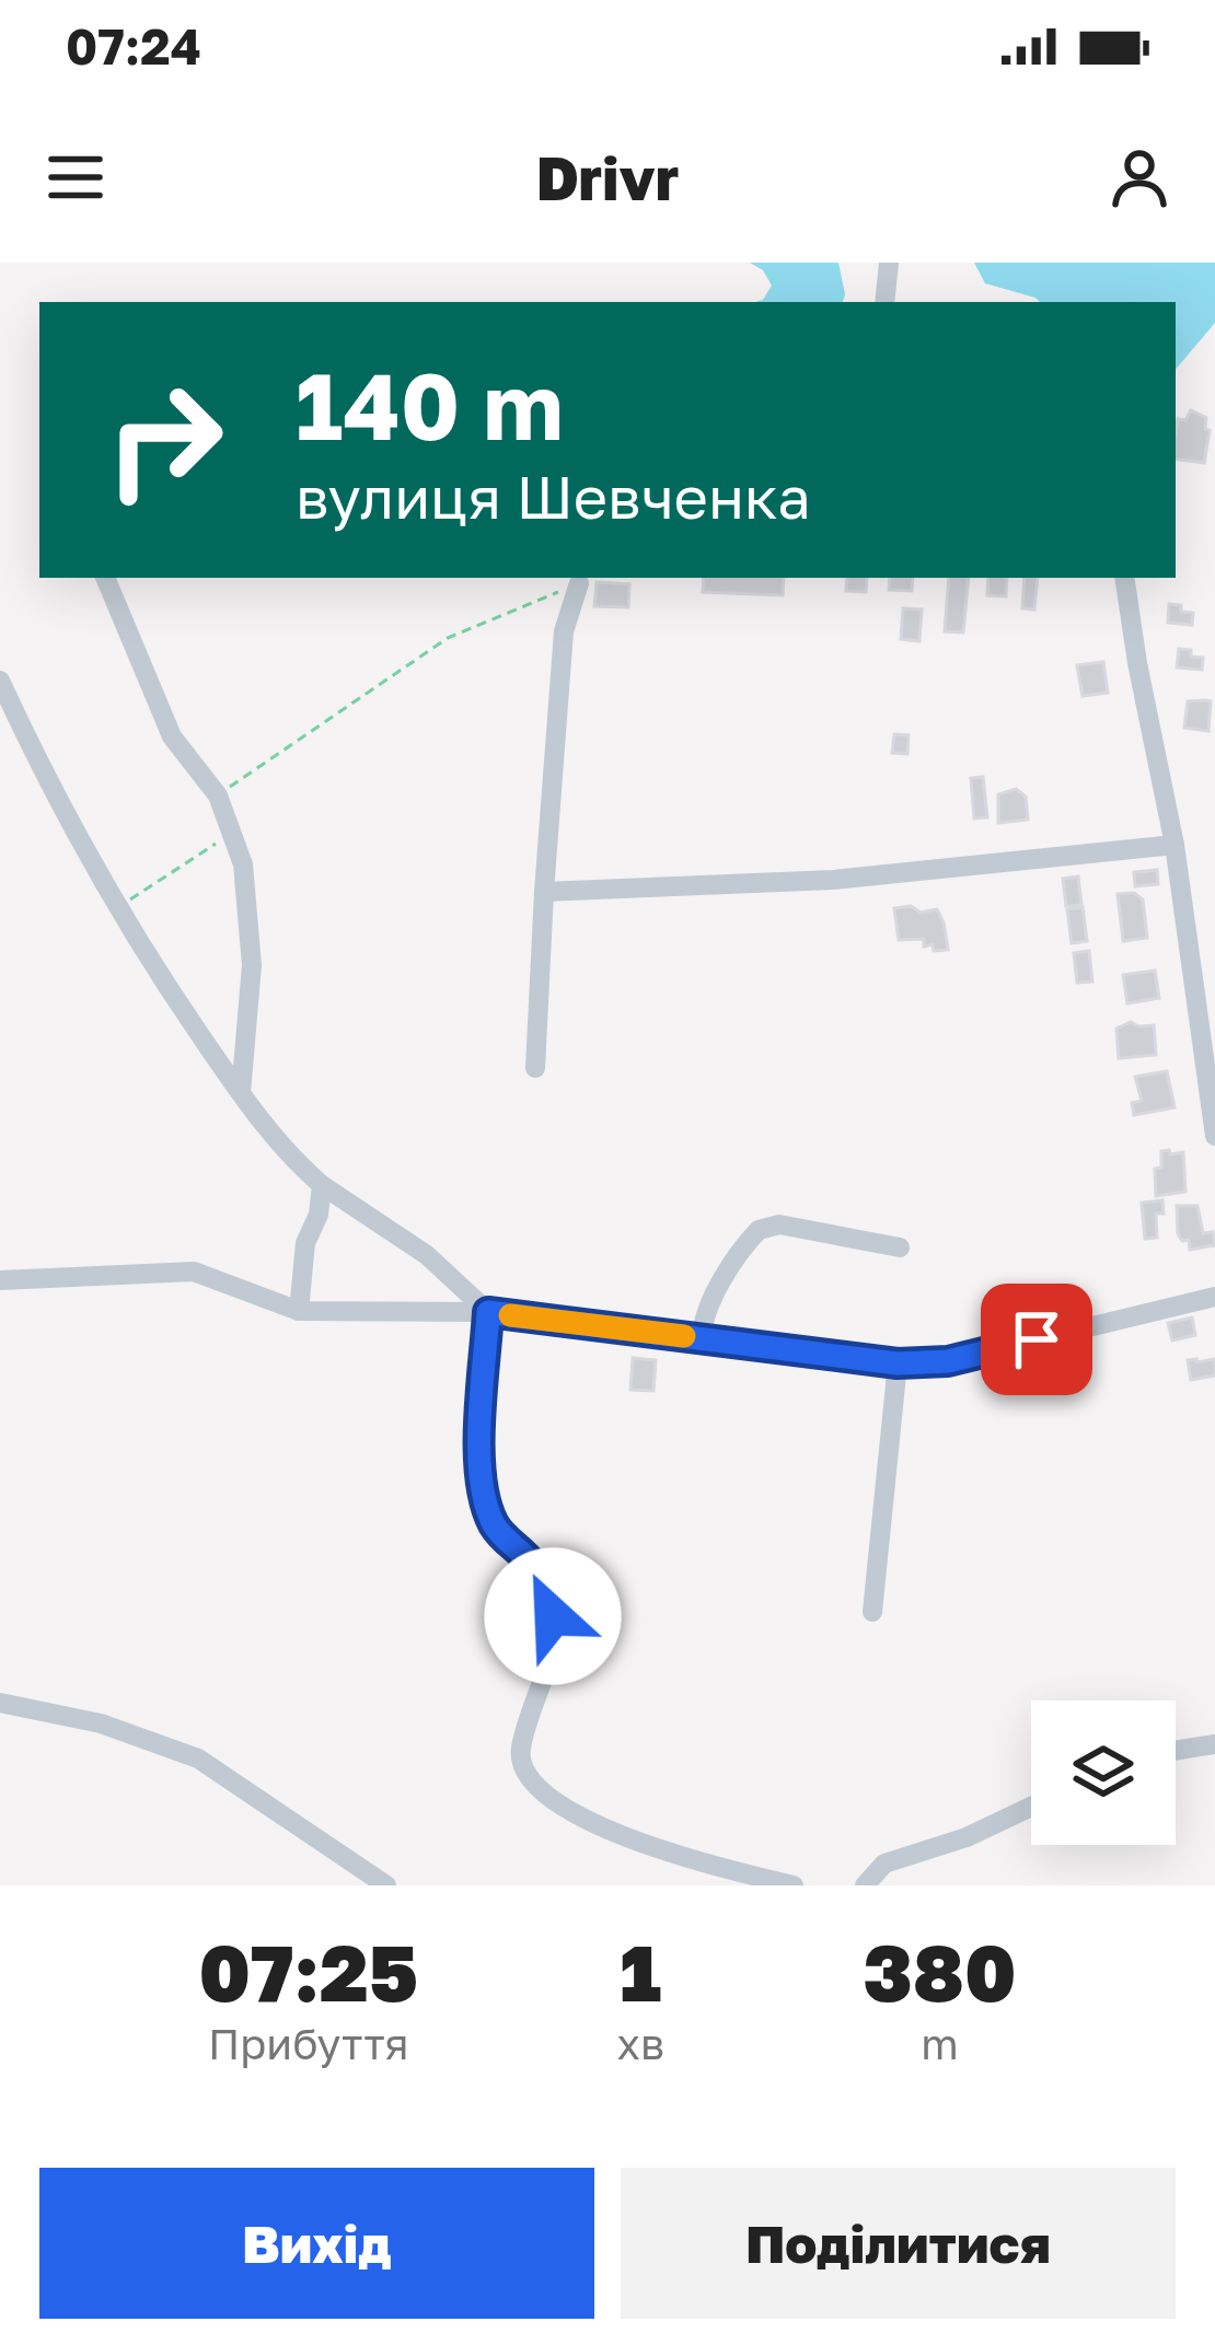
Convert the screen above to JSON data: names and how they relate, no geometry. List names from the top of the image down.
{
  "page": {
    "status": "07:24",
    "header": "Drivr",
    "turn": ["140 m", "вулиця Шевченка"],
    "eta": [
      "07:25",
      "Прибуття",
      "1",
      "хв",
      "380",
      "m"
    ],
    "buttons": ["Вихід", "Поділитися"]
  }
}
